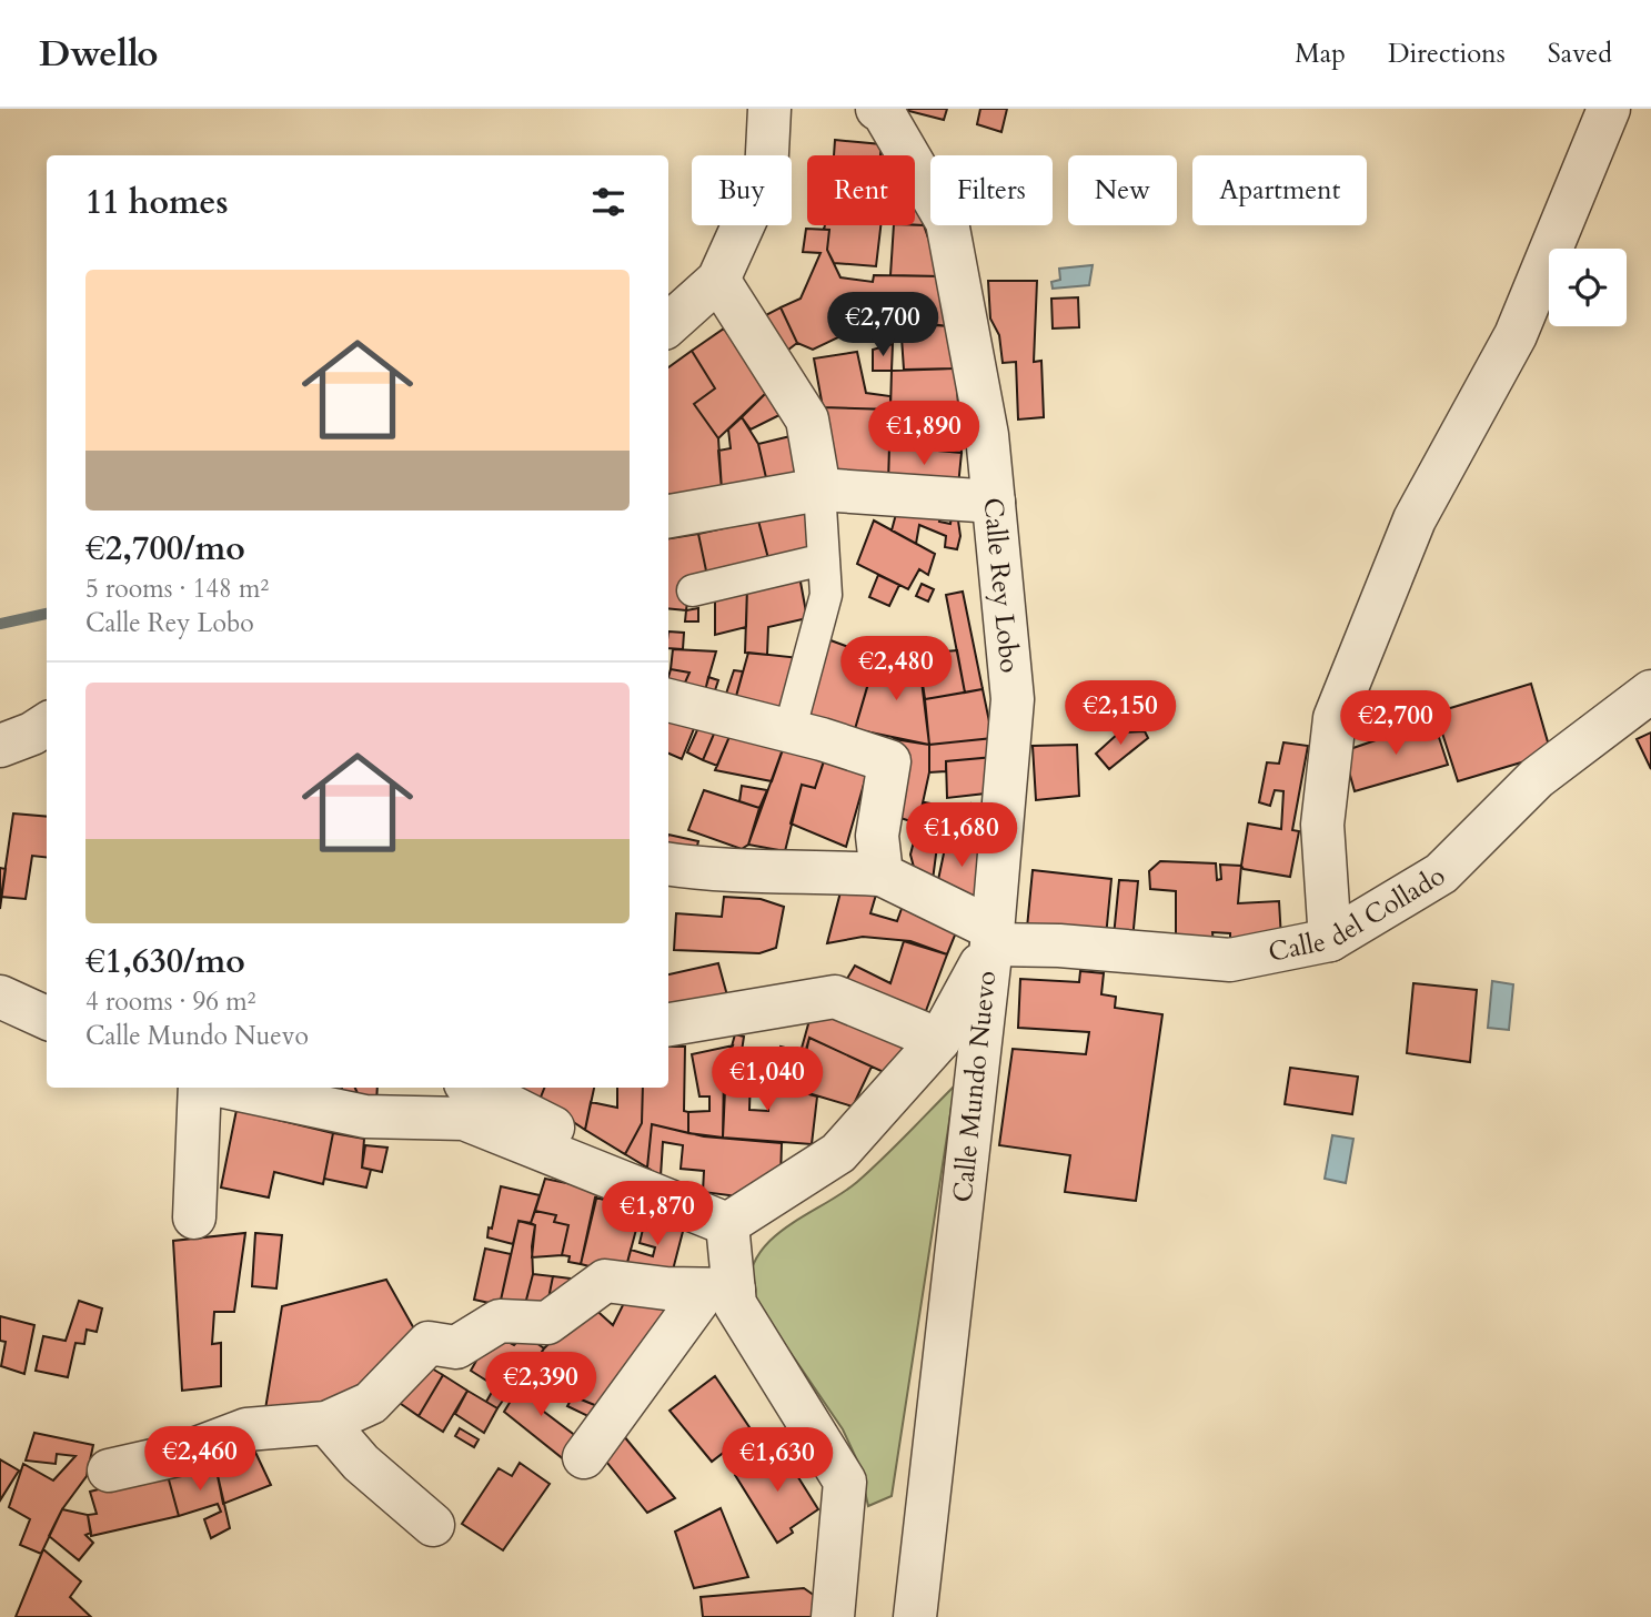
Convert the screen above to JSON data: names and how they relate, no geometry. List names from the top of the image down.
{
  "streets": {
    "street": ["Calle Rey Lobo", "Calle del Collado", "Calle Mundo Nuevo"]
  },
  "crossings": [
    ["Calle Rey Lobo", "Calle del Collado"],
    ["Calle Rey Lobo", "Calle Mundo Nuevo"],
    ["Calle del Collado", "Calle Mundo Nuevo"]
  ],
  "page": {
    "header": "Dwello",
    "nav": ["Map", "Directions", "Saved"],
    "chip": [
      "Buy",
      "Rent",
      "Filters",
      "New",
      "Apartment"
    ],
    "heading": "11 homes",
    "list": [
      {
        "name": "€2,700/mo",
        "note": "5 rooms · 148 m² · Calle Rey Lobo"
      },
      {
        "name": "€1,630/mo",
        "note": "4 rooms · 96 m² · Calle Mundo Nuevo"
      }
    ],
    "price": [
      "€2,700",
      "€1,890",
      "€2,480",
      "€2,150",
      "€2,700",
      "€1,680",
      "€1,040",
      "€1,870",
      "€2,390",
      "€2,460",
      "€1,630"
    ]
  }
}
